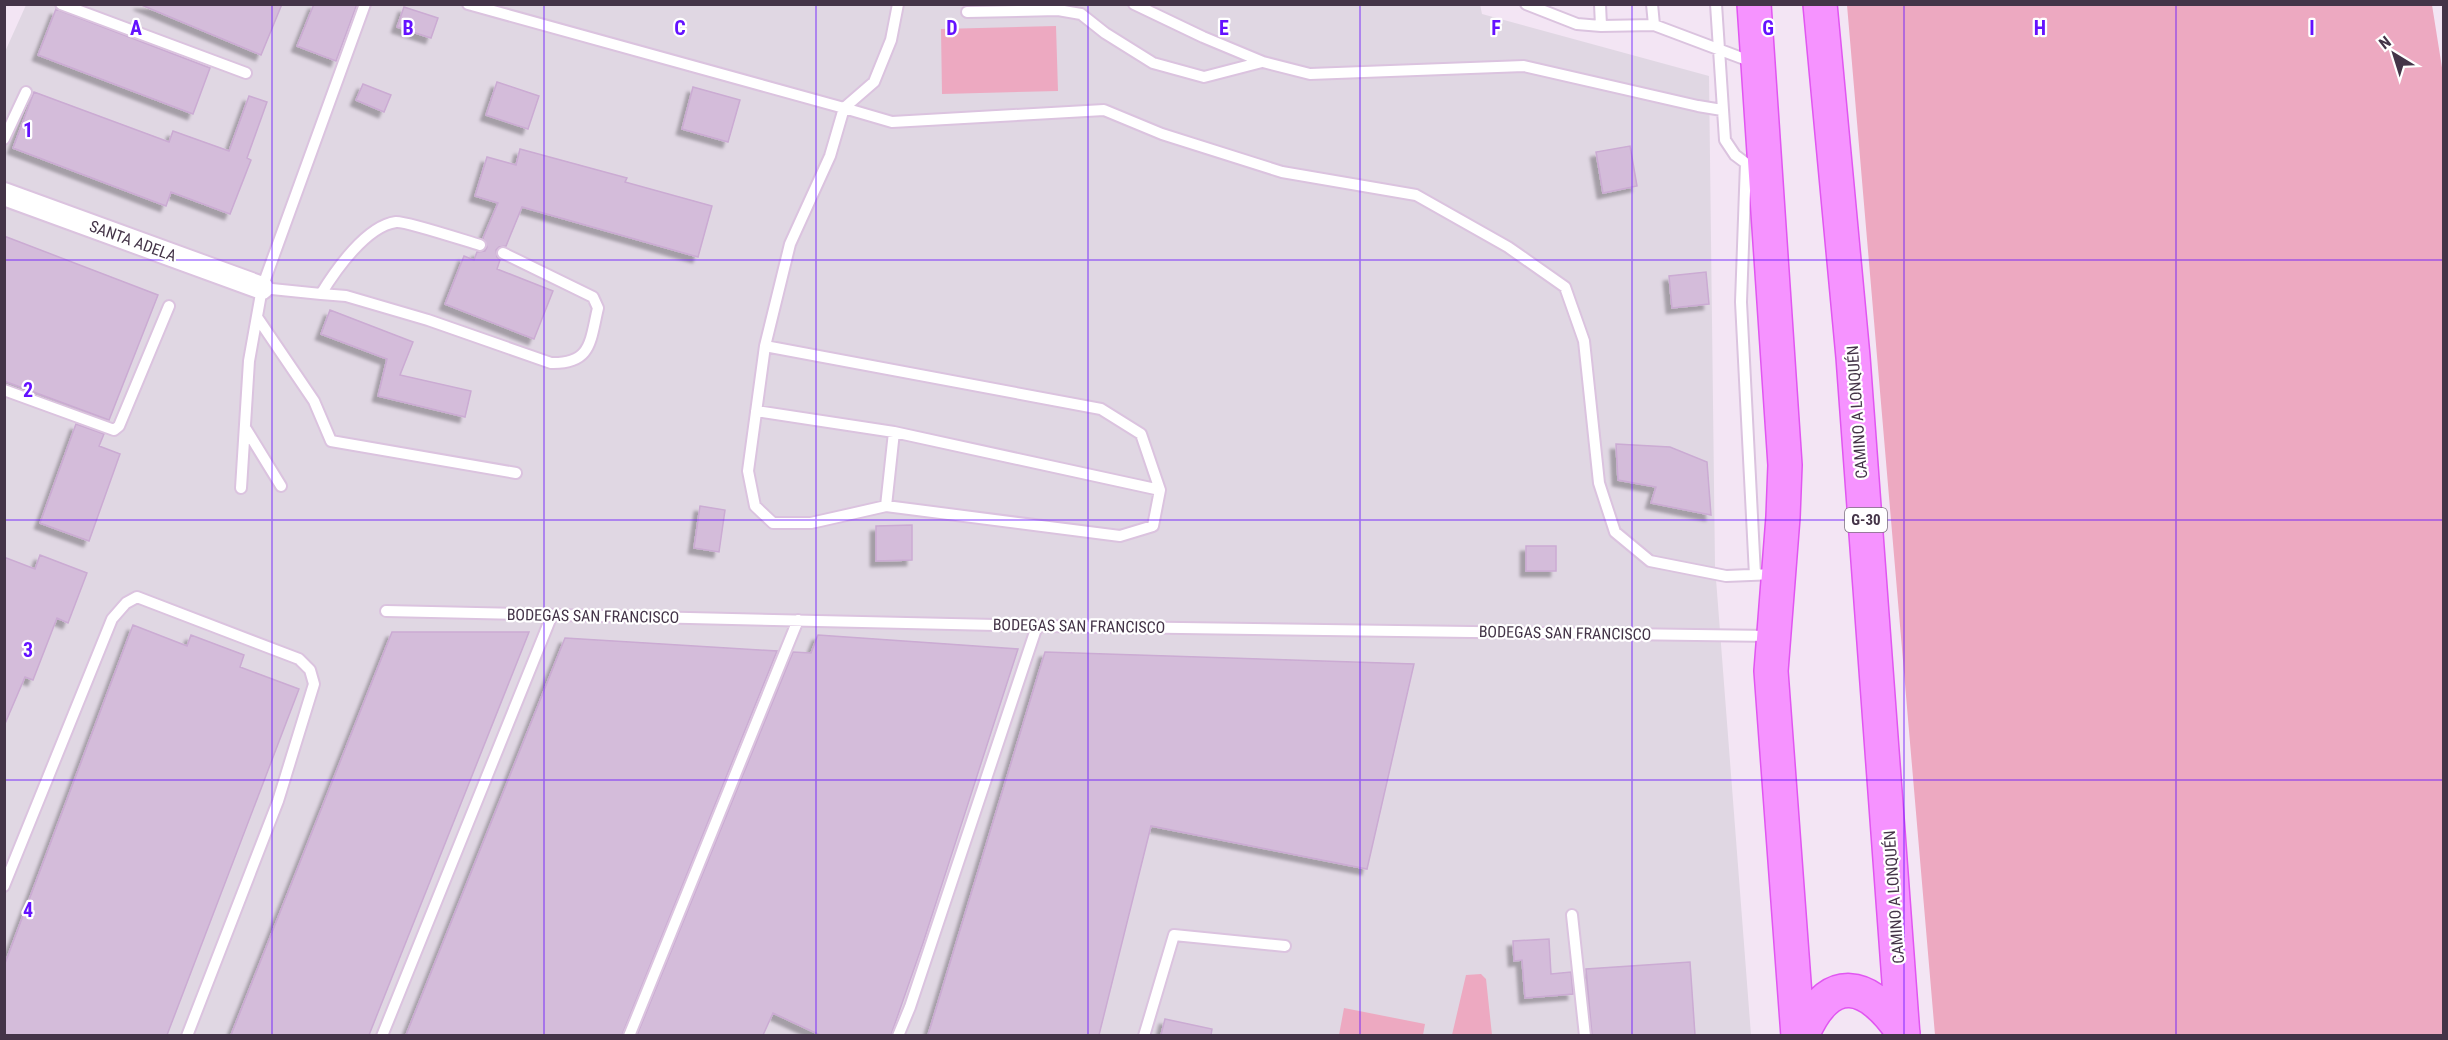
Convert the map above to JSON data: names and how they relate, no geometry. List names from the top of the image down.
{
  "streets": {
    "main road": ["CAMINO A LONQUÉN", "G-30"],
    "street": ["SANTA ADELA"],
    "lane": ["BODEGAS SAN FRANCISCO"]
  },
  "north": "top left",
  "grid": {
    "columns": [
      "A",
      "B",
      "C",
      "D",
      "E",
      "F",
      "G",
      "H",
      "I"
    ],
    "rows": [
      "1",
      "2",
      "3",
      "4"
    ]
  }
}
